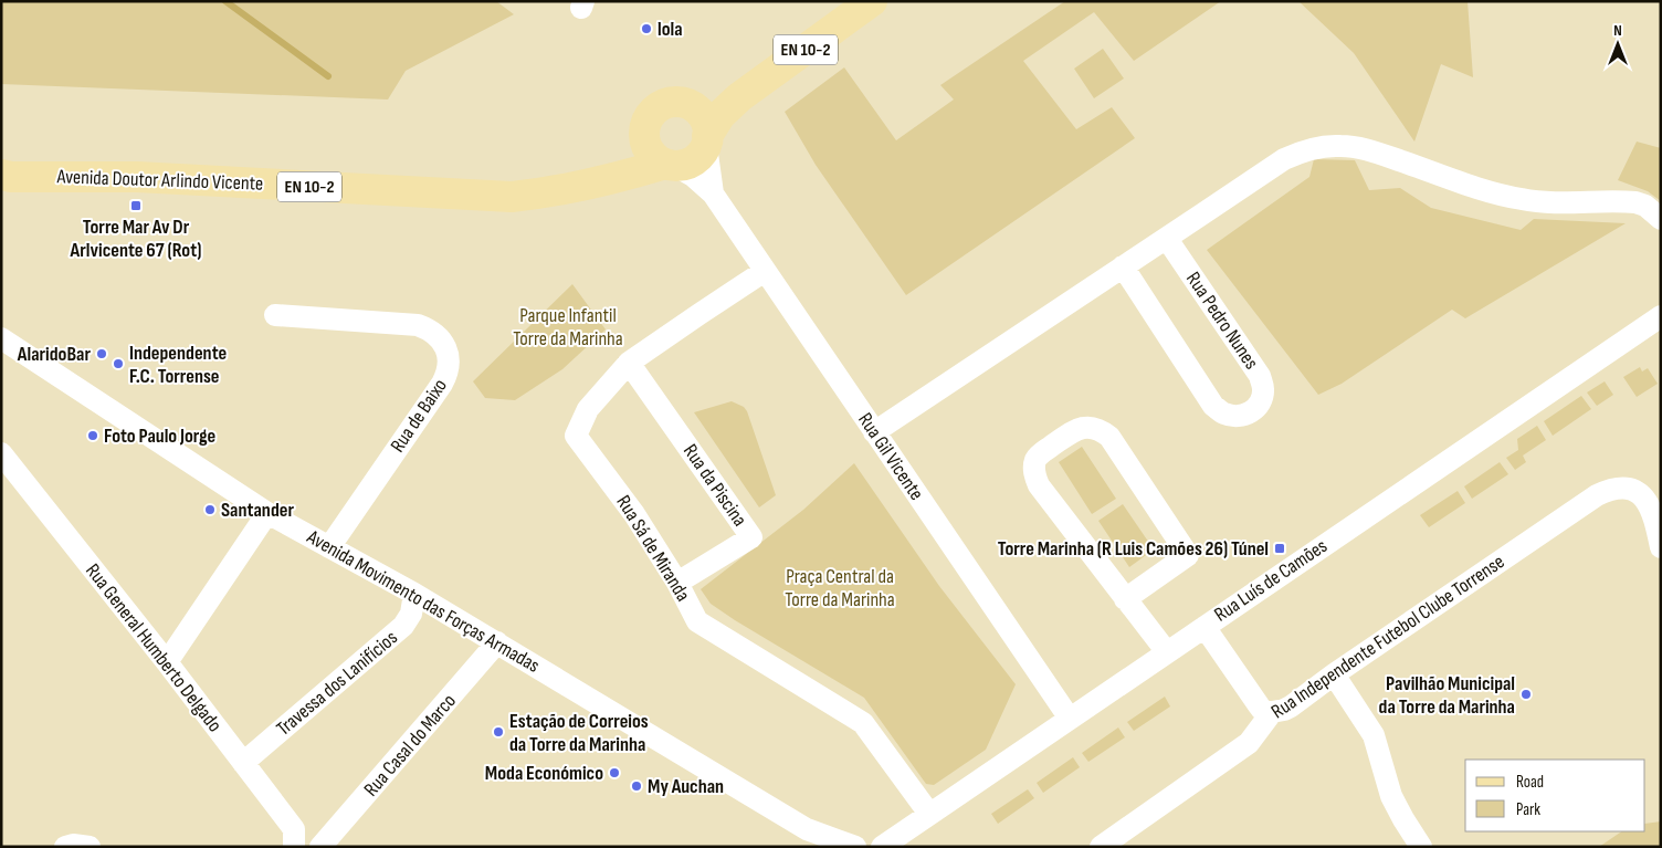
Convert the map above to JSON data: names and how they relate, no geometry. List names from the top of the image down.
{
  "streets": {
    "main road": ["EN 10-2", "Avenida Doutor Arlindo Vicente"],
    "street": [
      "Rua Pedro Nunes",
      "Rua de Baixo",
      "Rua Gil Vicente",
      "Rua da Piscina",
      "Rua Sá de Miranda",
      "Rua Luís de Camões",
      "Avenida Movimento das Forças Armadas",
      "Rua Independente Futebol Clube Torrense",
      "Rua General Humberto Delgado",
      "Travessa dos Lanifícios",
      "Rua Casal do Marco"
    ]
  },
  "crossings": [
    ["EN 10-2", "Avenida Doutor Arlindo Vicente"],
    ["EN 10-2", "Rua Gil Vicente"],
    ["Avenida Doutor Arlindo Vicente", "Rua Gil Vicente"],
    ["Rua de Baixo", "Avenida Movimento das Forças Armadas"],
    ["Rua Gil Vicente", "Rua Sá de Miranda"],
    ["Rua Gil Vicente", "Rua Luís de Camões"],
    ["Rua da Piscina", "Rua Sá de Miranda"],
    ["Rua Sá de Miranda", "Rua Luís de Camões"],
    ["Avenida Movimento das Forças Armadas", "Travessa dos Lanifícios"],
    ["Avenida Movimento das Forças Armadas", "Rua Casal do Marco"],
    ["Rua General Humberto Delgado", "Travessa dos Lanifícios"]
  ],
  "parks": ["Parque Infantil Torre da Marinha", "Praça Central da Torre da Marinha"],
  "places": {
    "other": [
      "lola",
      "AlaridoBar",
      "Independente F.C. Torrense",
      "Foto Paulo Jorge",
      "Santander",
      "Pavilhão Municipal da Torre da Marinha",
      "Estação de Correios da Torre da Marinha",
      "Moda Económico",
      "My Auchan"
    ],
    "transit": ["Torre Mar Av Dr Arlvicente 67 (Rot)", "Torre Marinha (R Luis Camões 26) Túnel"]
  },
  "legend": ["Road", "Park"],
  "north": "top"
}
